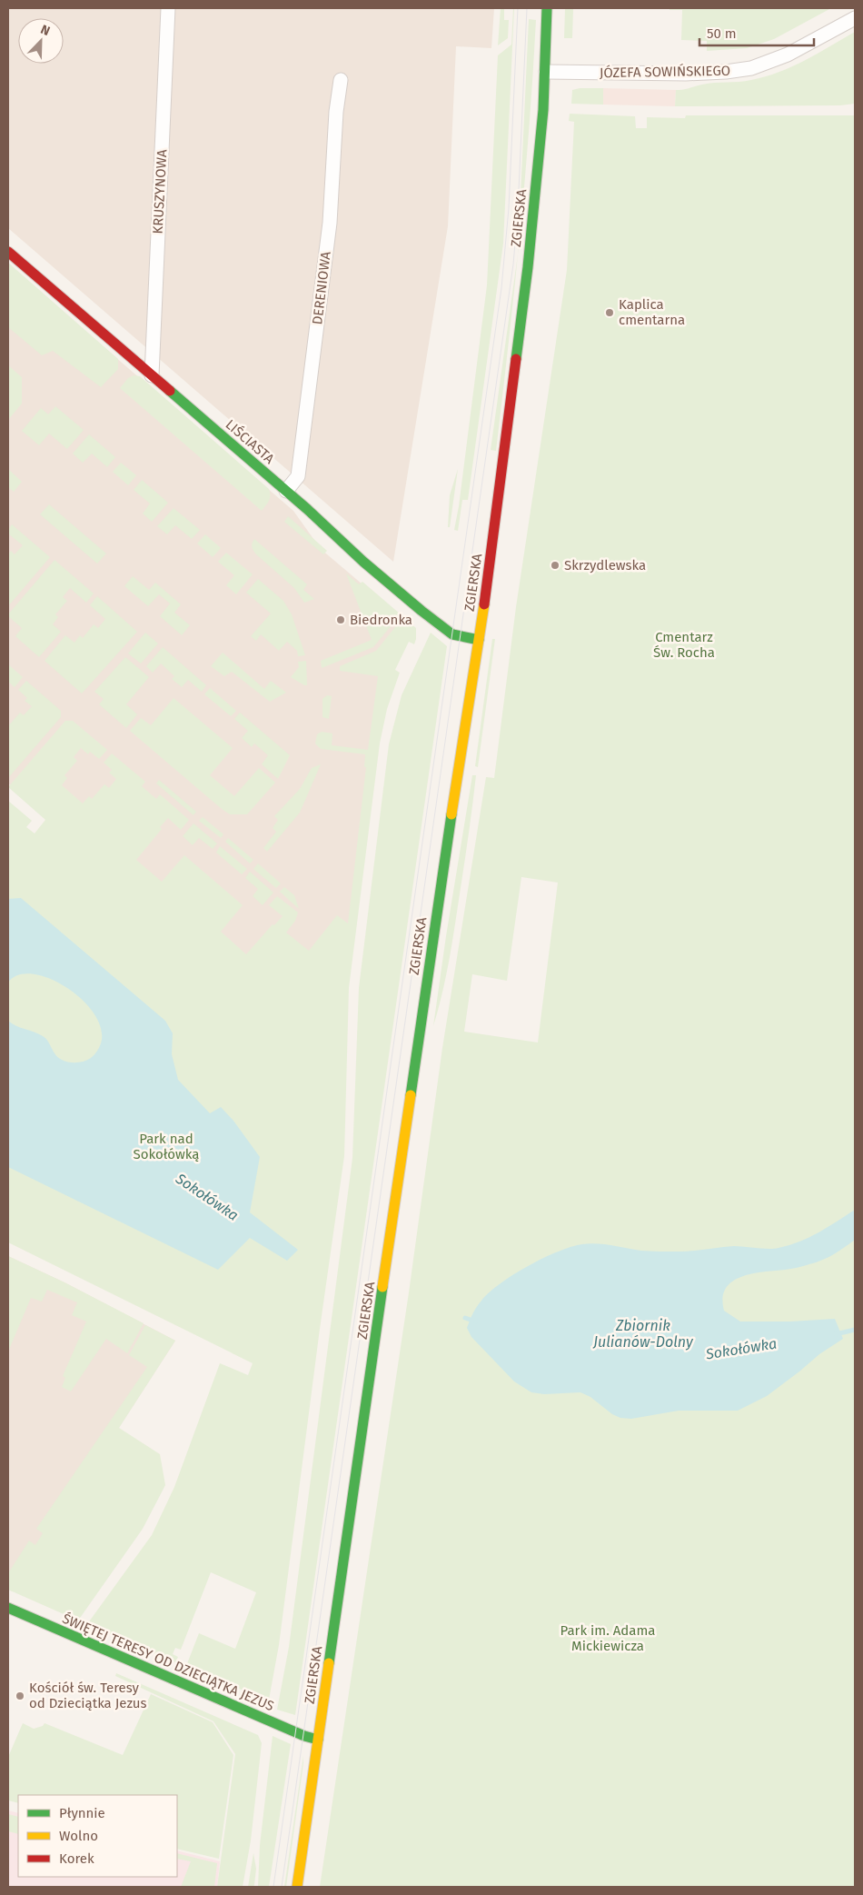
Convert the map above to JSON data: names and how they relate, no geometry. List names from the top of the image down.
{
  "streets": {
    "main road": ["ZGIERSKA", "LIŚCIASTA", "ŚWIĘTEJ TERESY OD DZIECIĄTKA JEZUS"],
    "street": ["JÓZEFA SOWIŃSKIEGO", "KRUSZYNOWA", "DERENIOWA"]
  },
  "crossings": [
    ["JÓZEFA SOWIŃSKIEGO", "ZGIERSKA"],
    ["KRUSZYNOWA", "LIŚCIASTA"],
    ["ZGIERSKA", "LIŚCIASTA"],
    ["ZGIERSKA", "ŚWIĘTEJ TERESY OD DZIECIĄTKA JEZUS"],
    ["DERENIOWA", "LIŚCIASTA"]
  ],
  "water": ["Sokołówka", "Zbiornik Julianów-Dolny"],
  "parks": ["Cmentarz Św. Rocha", "Park nad Sokołówką", "Park im. Adama Mickiewicza"],
  "places": [
    "Kaplica cmentarna",
    "Skrzydlewska",
    "Biedronka",
    "Kościół św. Teresy od Dzieciątka Jezus"
  ],
  "legend": ["Płynnie", "Wolno", "Korek"],
  "scale_bar": "50 m",
  "north": "top right"
}
